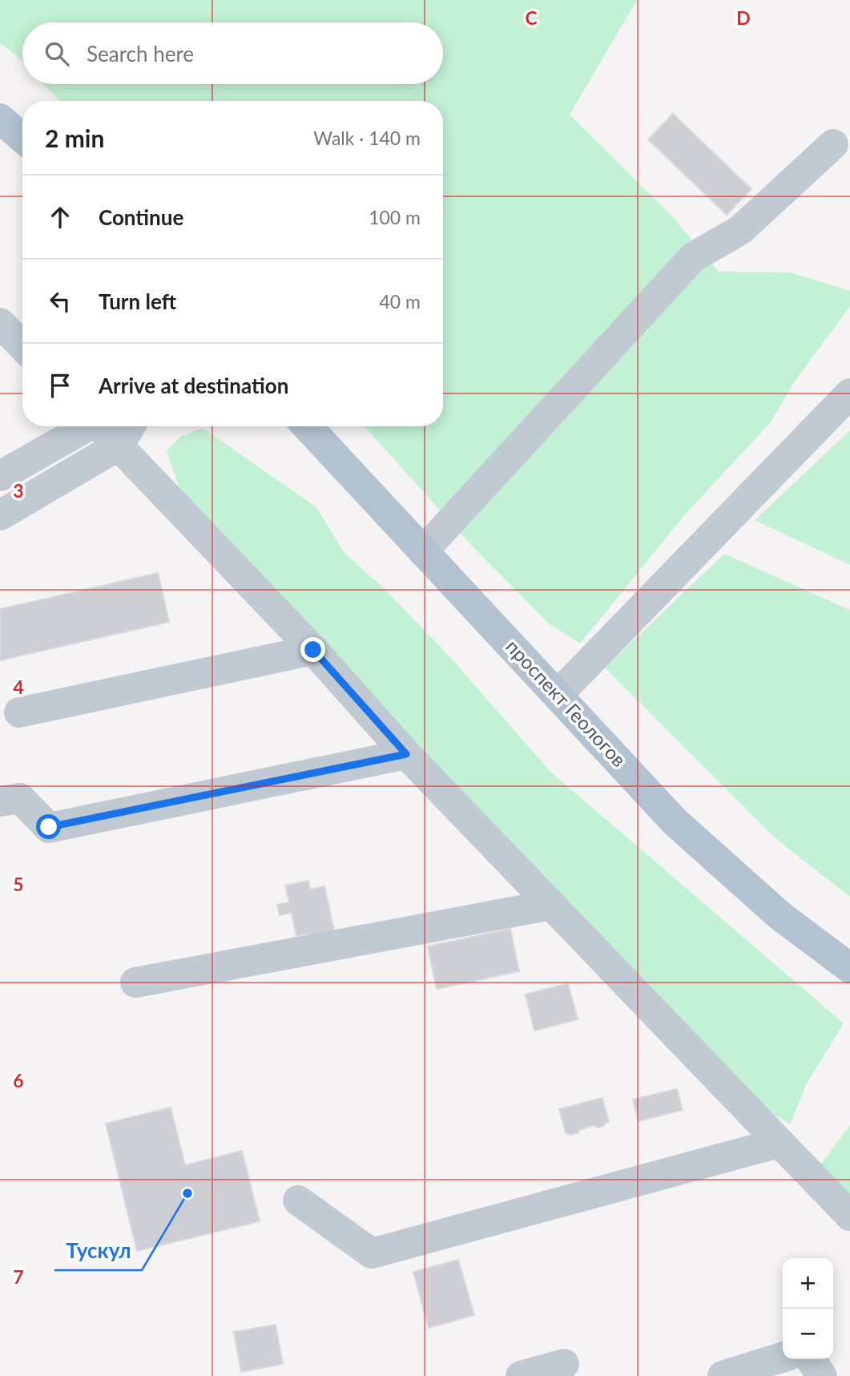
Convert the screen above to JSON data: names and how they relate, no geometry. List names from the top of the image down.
{
  "streets": {
    "main road": ["проспект Геологов"]
  },
  "places": ["Тускул"],
  "page": {
    "search": "Search here",
    "heading": ["2 min", "Walk · 140 m"],
    "list": [
      ["Continue", "100 m"],
      ["Turn left", "40 m"],
      "Arrive at destination"
    ],
    "map_buttons": ["+", "−"]
  },
  "grid": {
    "columns": ["C", "D"],
    "rows": [
      "3",
      "4",
      "5",
      "6",
      "7"
    ]
  }
}
